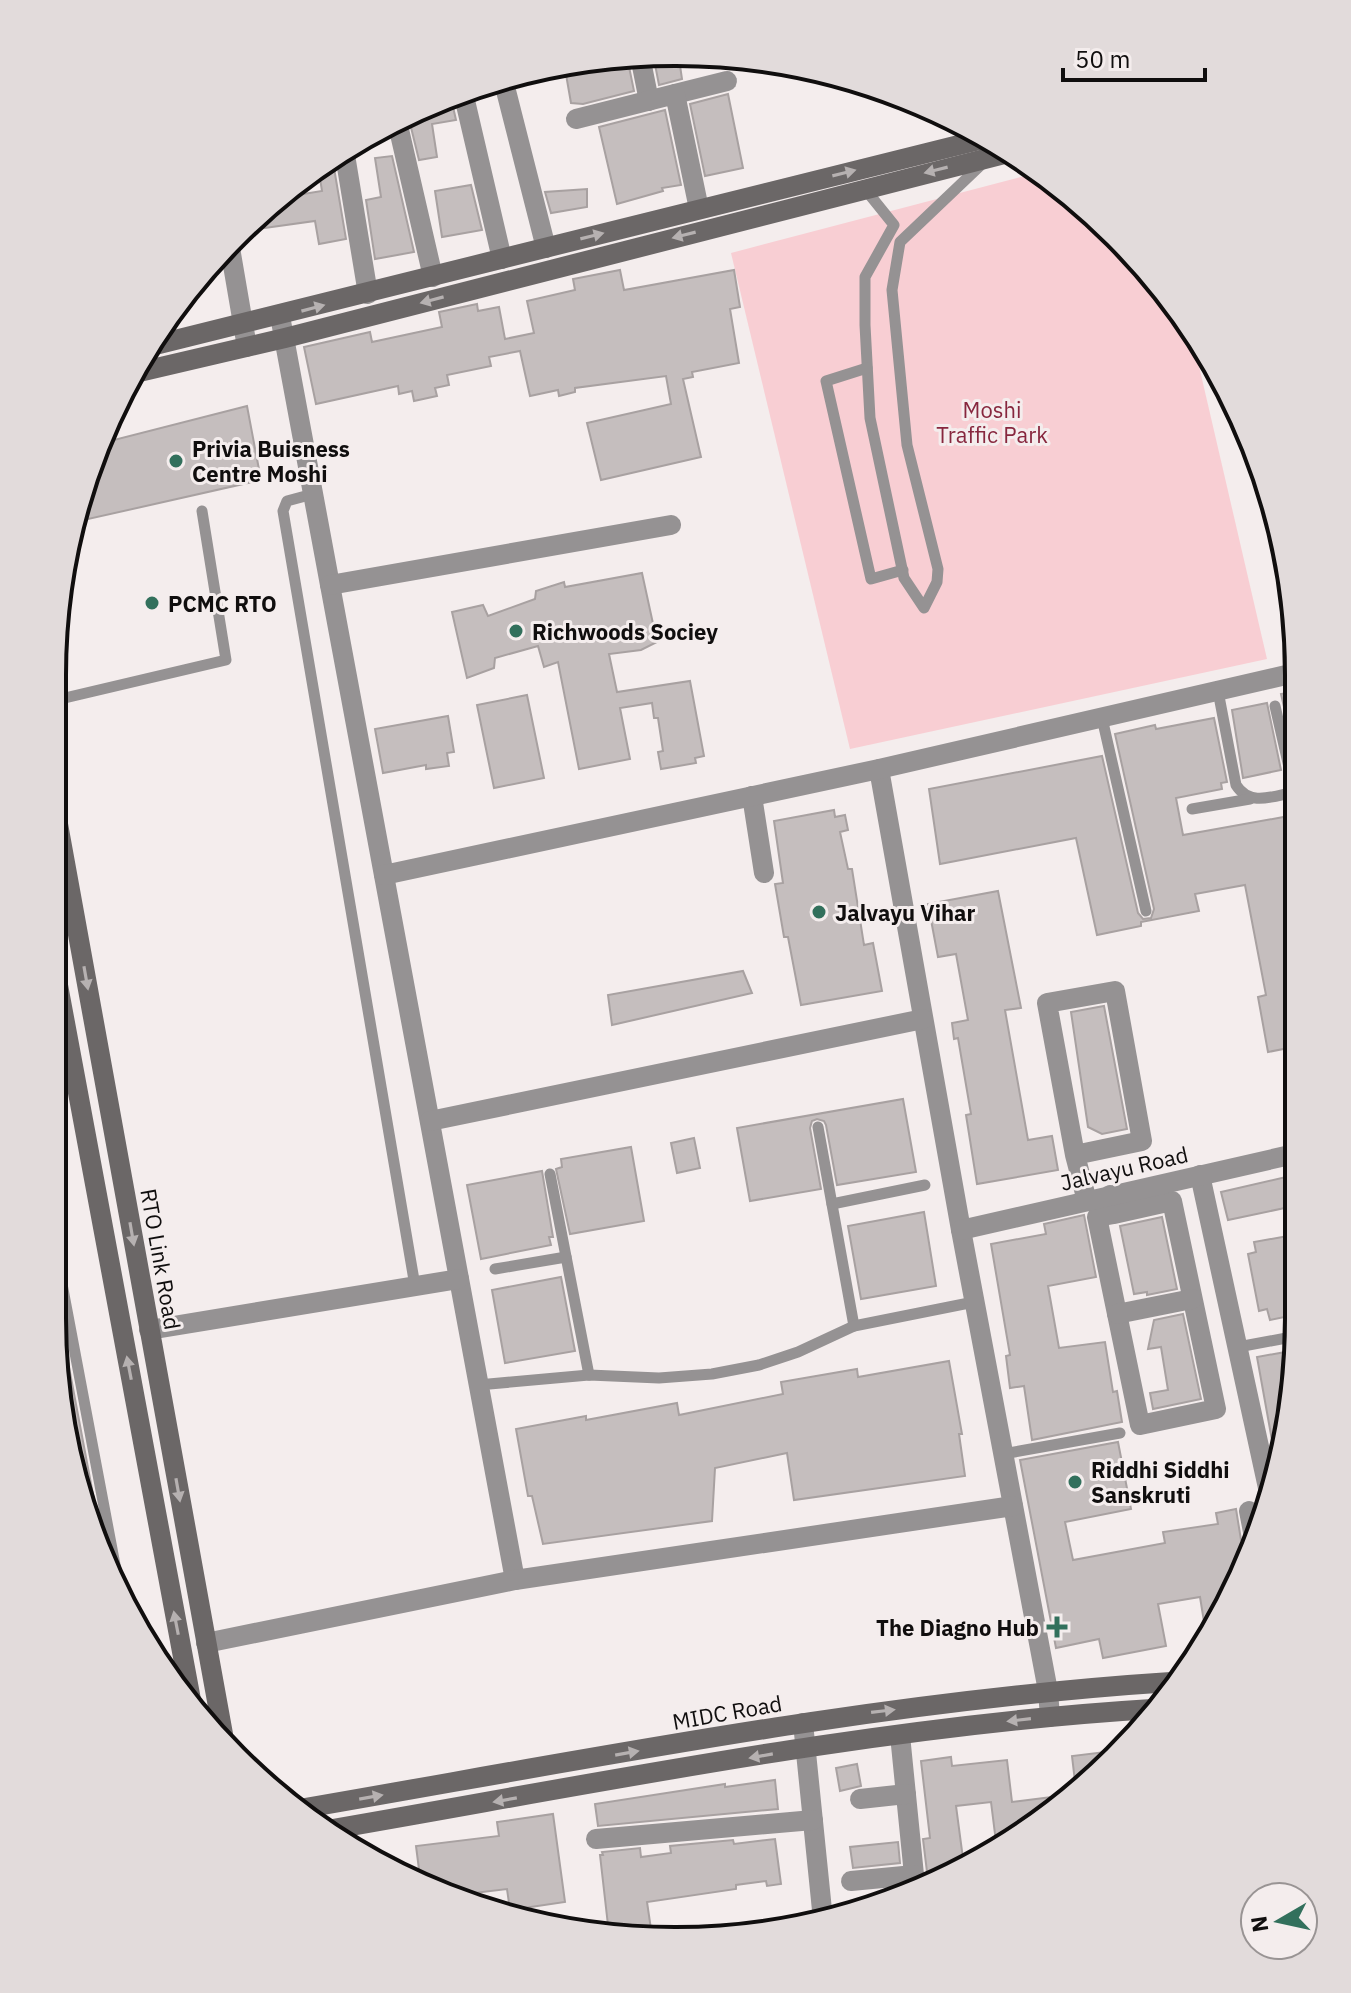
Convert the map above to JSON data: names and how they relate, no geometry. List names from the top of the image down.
{
  "streets": {
    "main road": ["RTO Link Road", "MIDC Road"],
    "street": ["Jalvayu Road"]
  },
  "parks": ["Moshi Traffic Park"],
  "places": {
    "other": [
      "Privia Buisness Centre Moshi",
      "PCMC RTO",
      "Richwoods Sociey",
      "Jalvayu Vihar",
      "Riddhi Siddhi Sanskruti"
    ],
    "health": ["The Diagno Hub"]
  },
  "scale_bar": "50 m",
  "north": "left"
}
